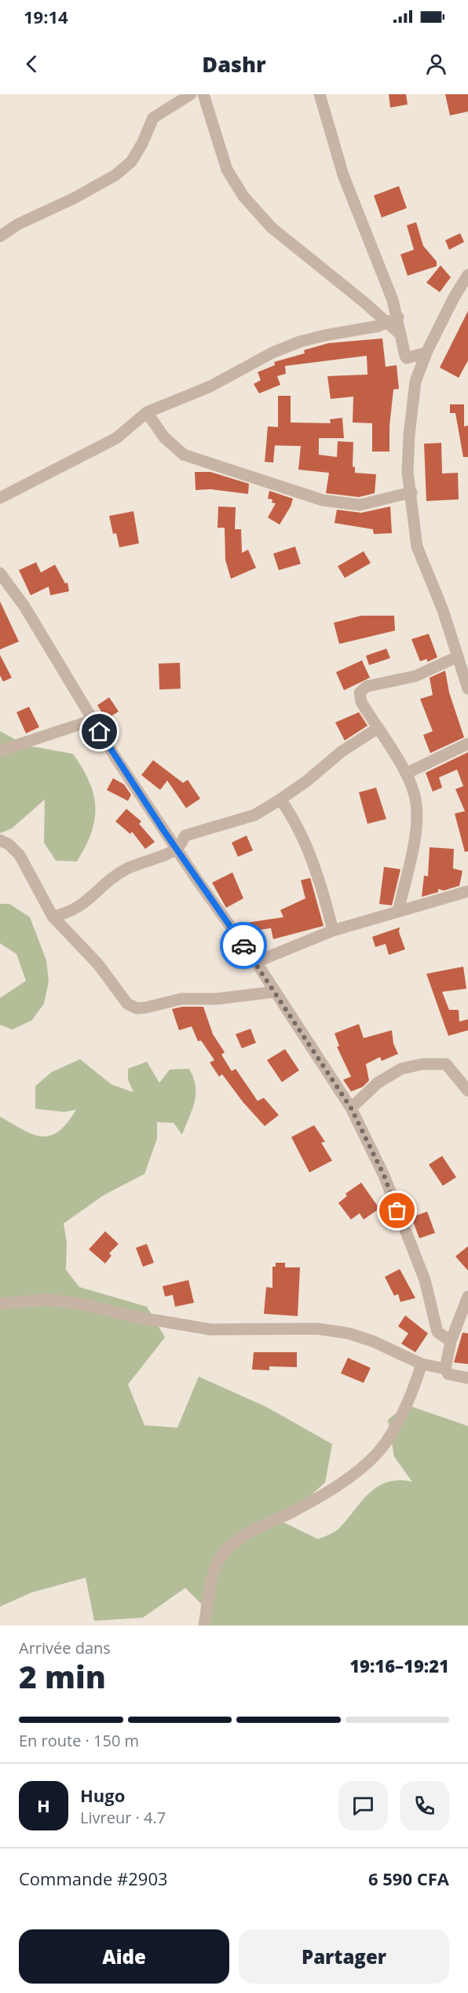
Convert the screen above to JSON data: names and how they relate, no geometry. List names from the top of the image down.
{
  "page": {
    "status": "19:14",
    "header": "Dashr",
    "heading": ["2 min", "Arrivée dans", "19:16–19:21"],
    "panel": [
      "Hugo",
      "Livreur · 4.7",
      "Commande #2903",
      "6 590 CFA"
    ],
    "bar": "En route · 150 m",
    "round": "H",
    "buttons": ["Aide", "Partager"]
  }
}
